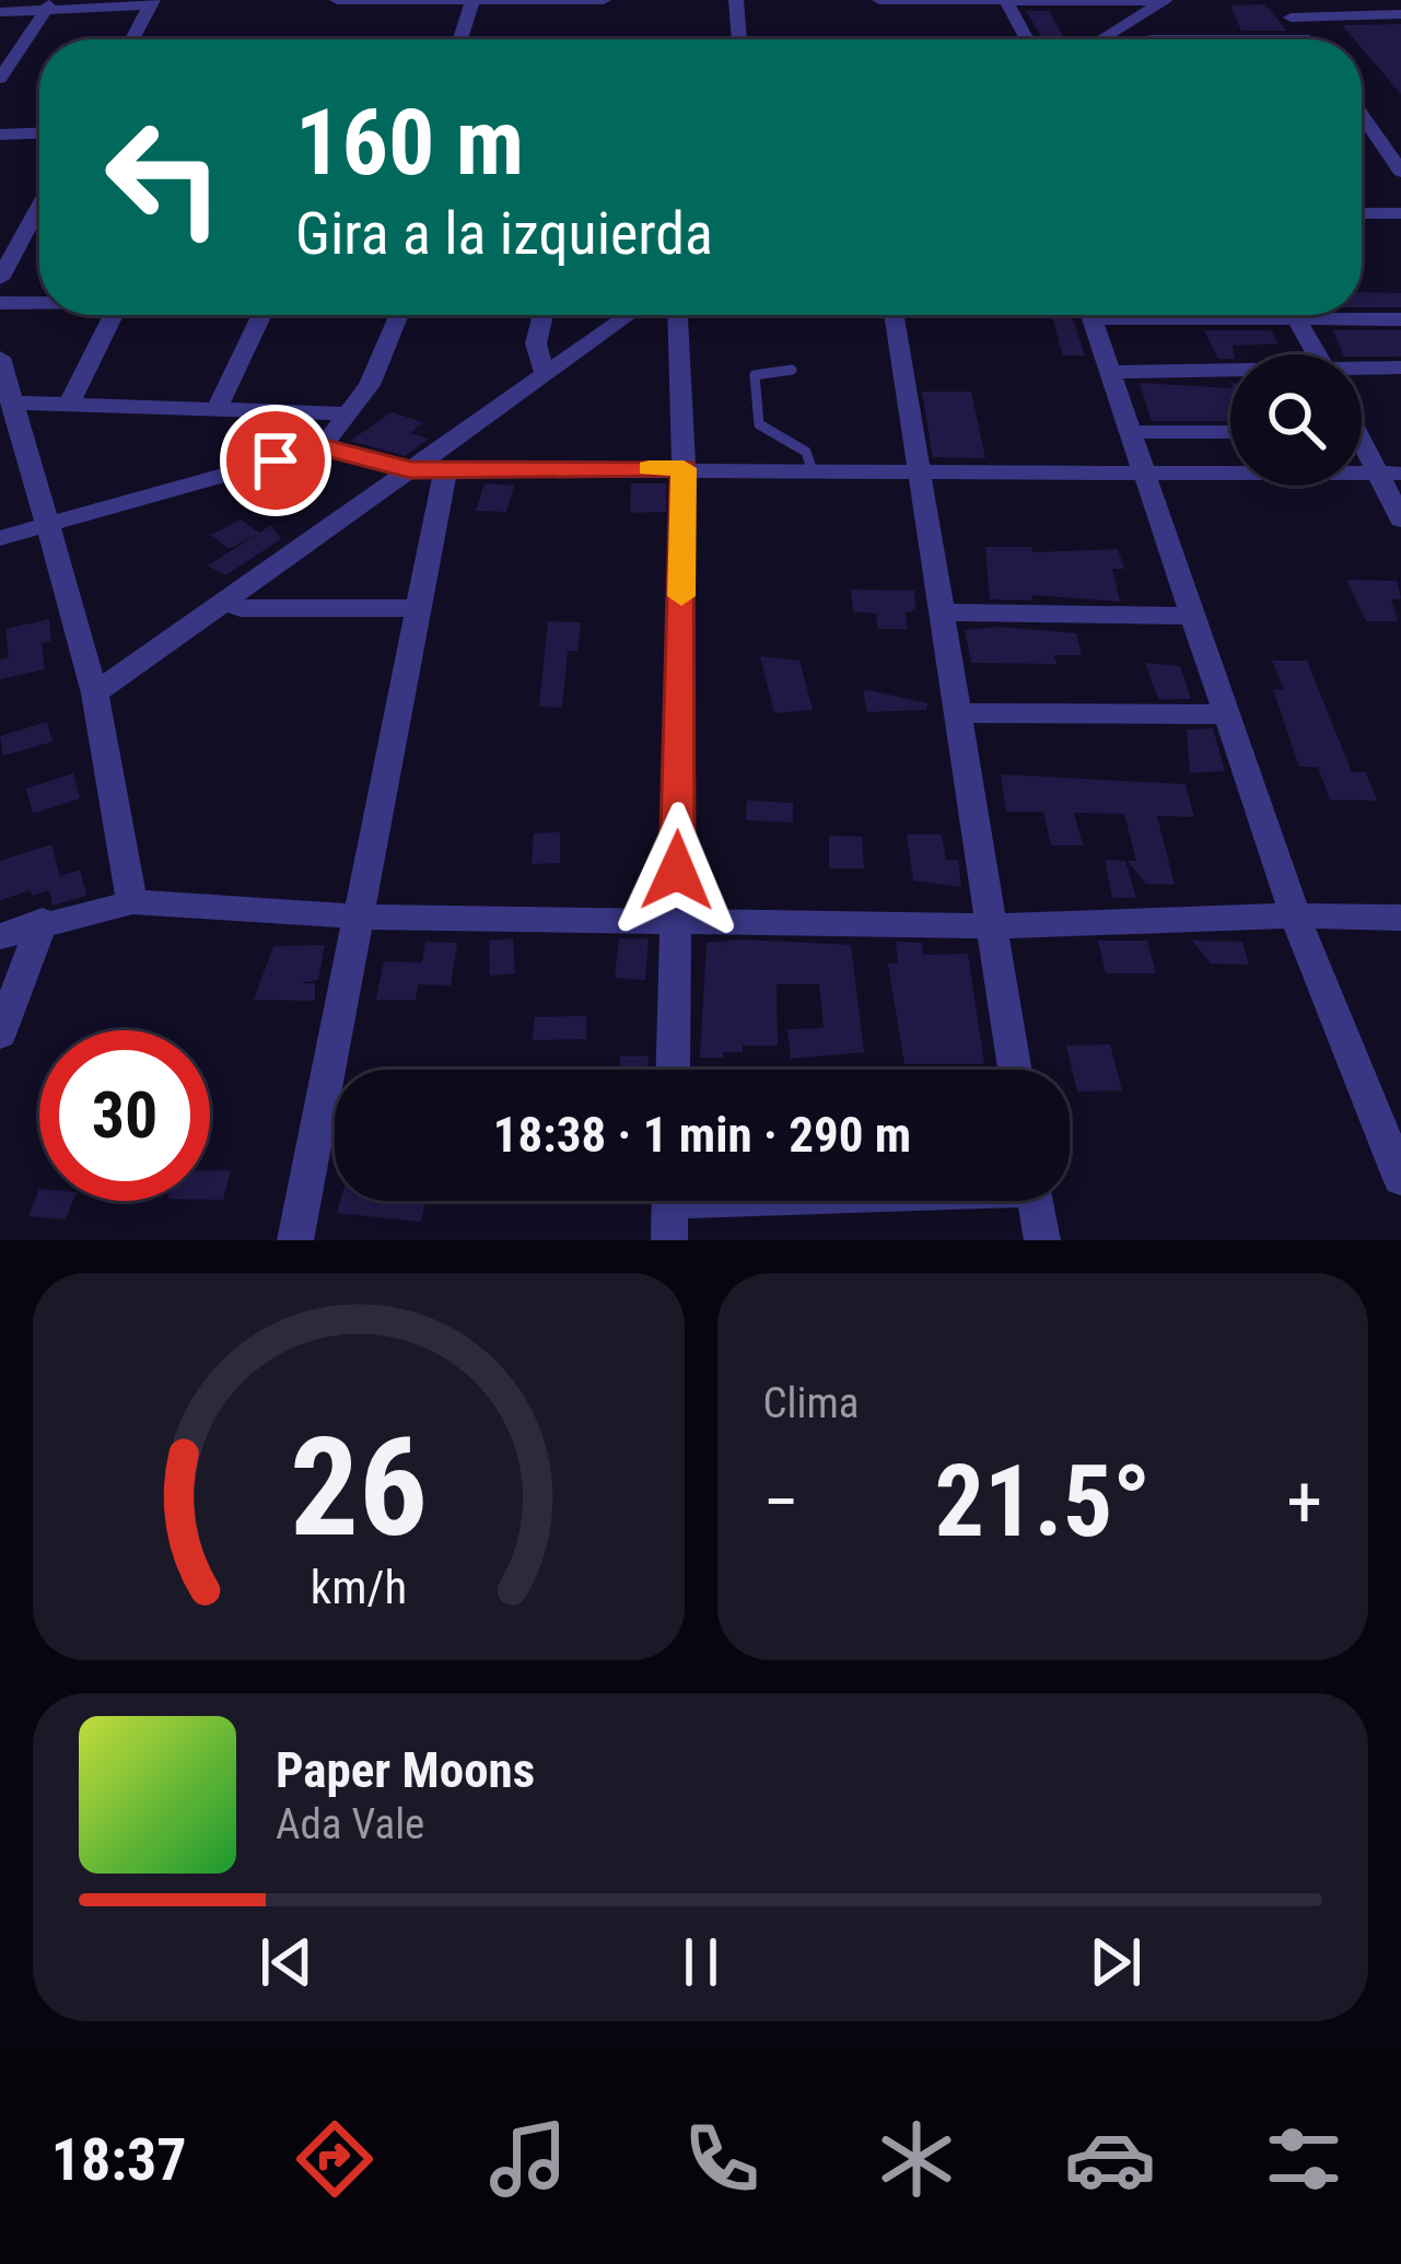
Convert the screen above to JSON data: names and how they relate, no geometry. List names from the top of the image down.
{
  "page": {
    "turn": ["160 m", "Gira a la izquierda"],
    "limit": "30",
    "trip": "18:38 · 1 min · 290 m",
    "tile": "Clima",
    "heat": ["−", "21.5°", "+"],
    "song": ["Paper Moons", "Ada Vale"],
    "tabs": "18:37",
    "gauge": ["26", "km/h"]
  }
}
